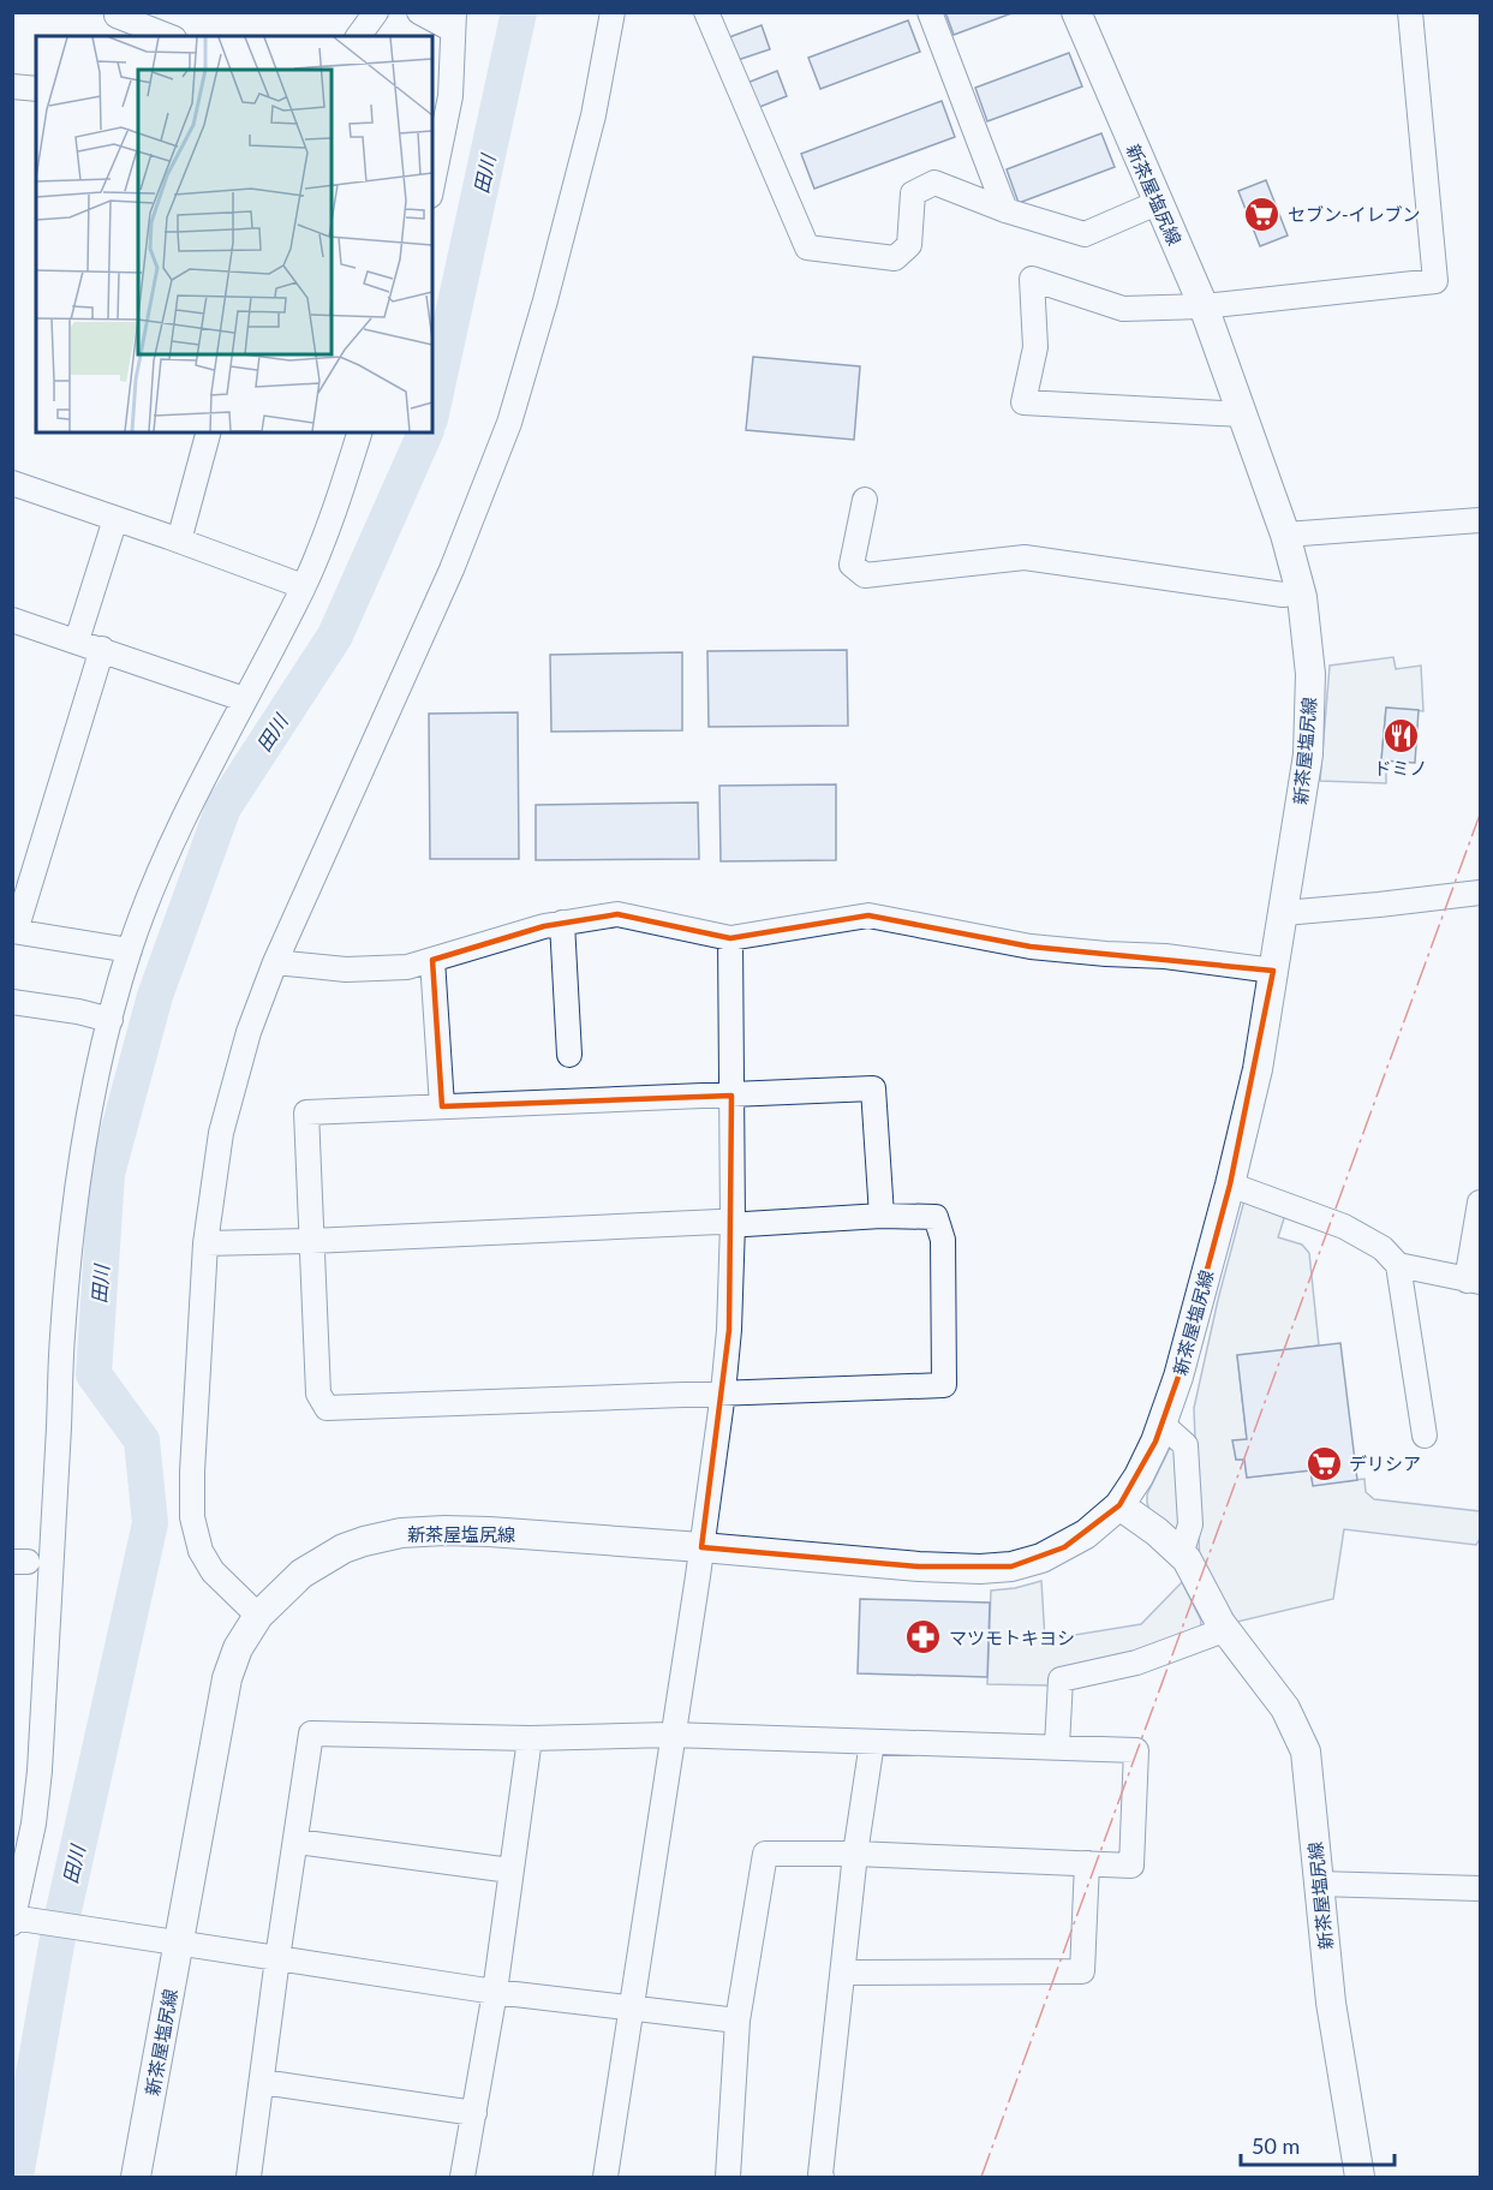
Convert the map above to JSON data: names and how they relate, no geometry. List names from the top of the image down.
{
  "streets": {
    "main road": ["新茶屋塩尻線"]
  },
  "water": ["田川"],
  "places": {
    "supermarket": ["セブン-イレブン", "デリシア"],
    "restaurant": ["ドミノ"],
    "pharmacy": ["マツモトキヨシ"]
  },
  "scale_bar": "50 m"
}
